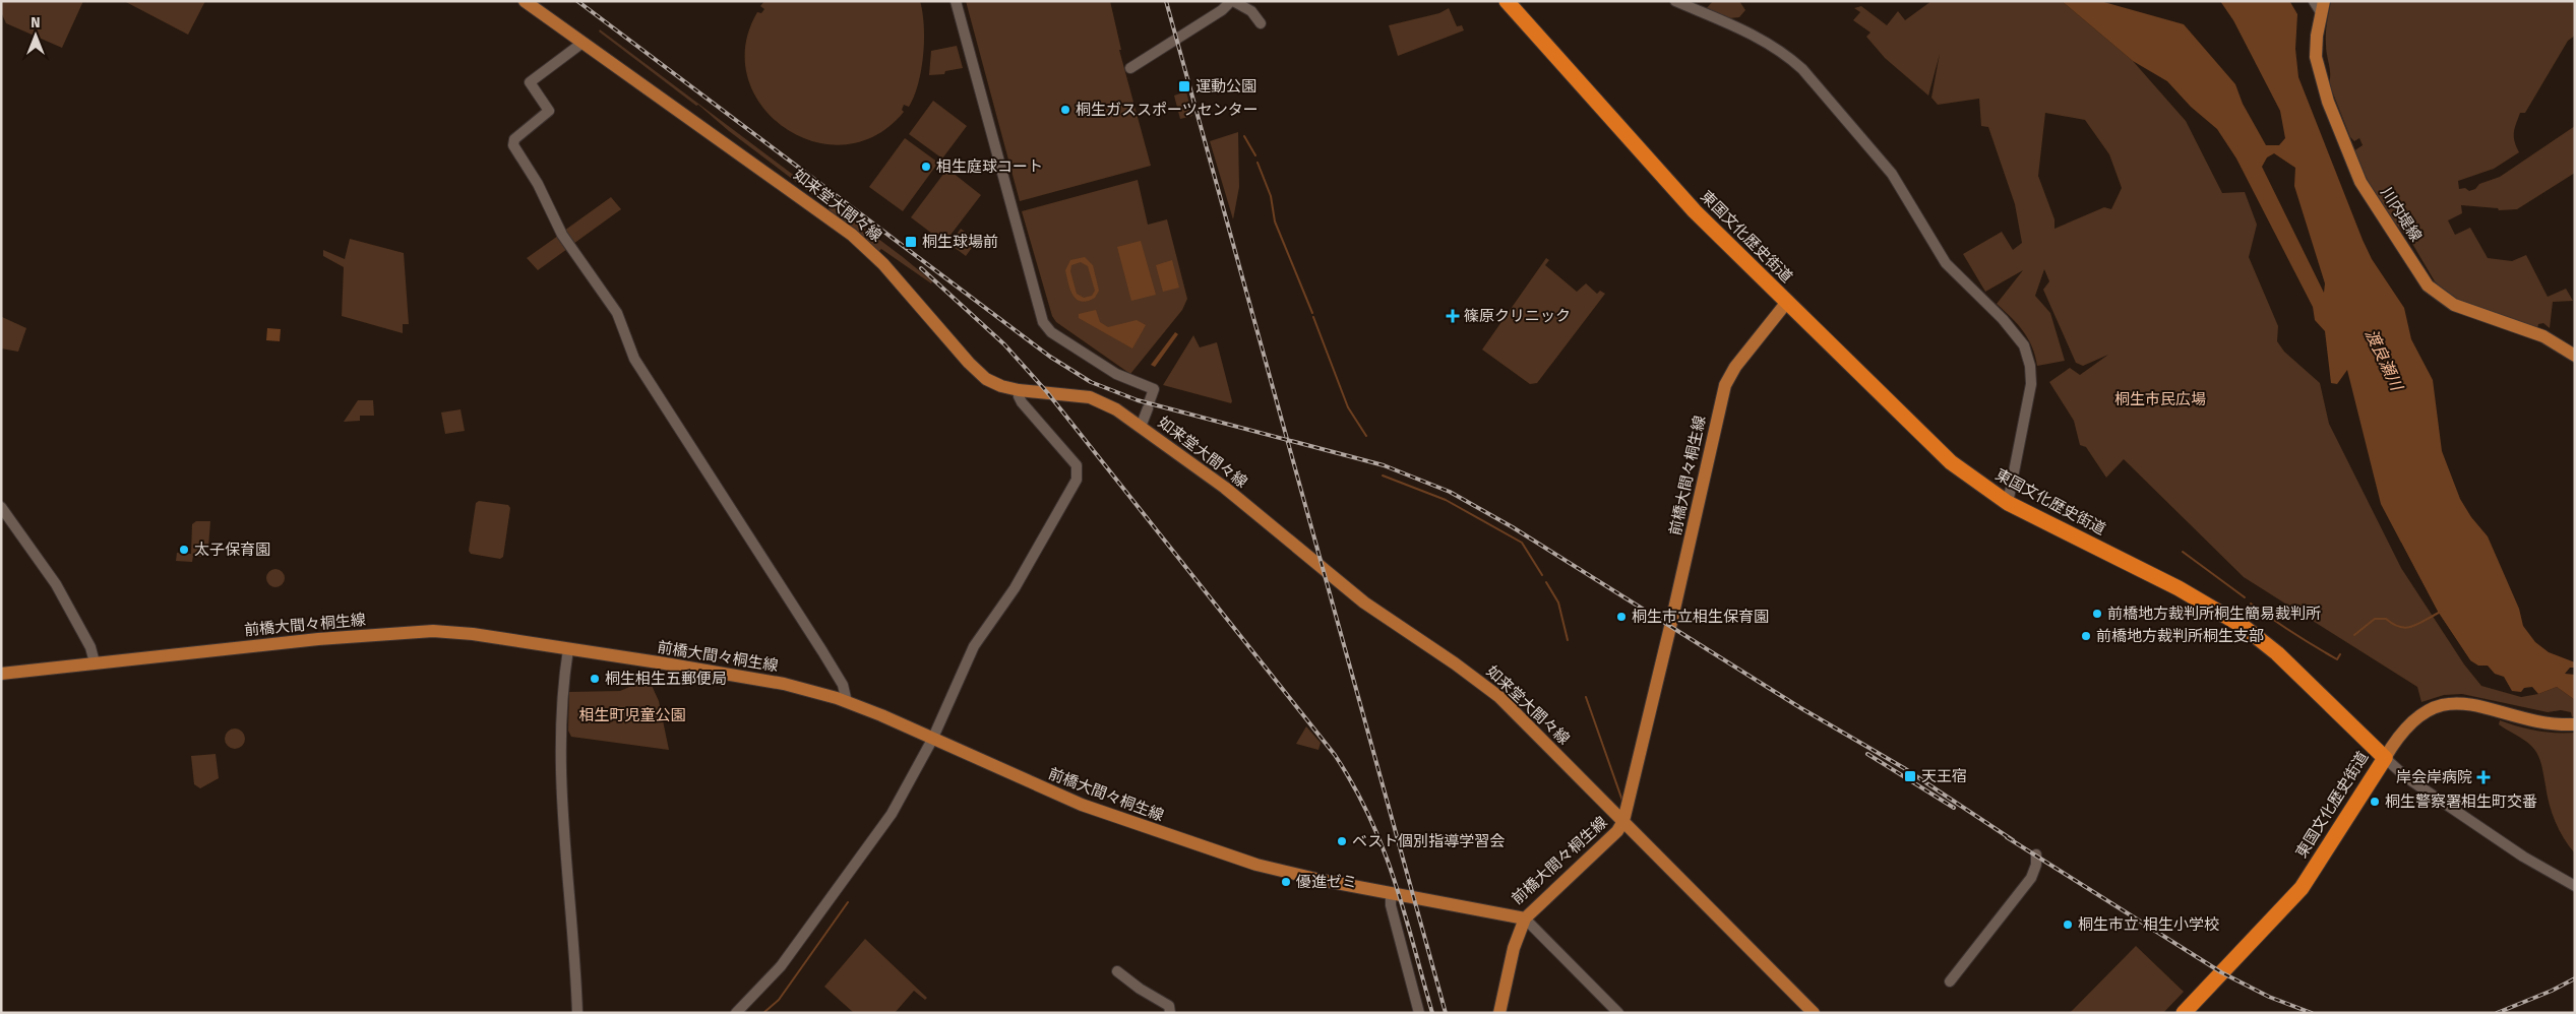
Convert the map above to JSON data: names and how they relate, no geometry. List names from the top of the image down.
{
  "streets": {
    "highway": ["東国文化歴史街道"],
    "main road": ["如来堂大間々線", "川内堤線", "前橋大間々桐生線"]
  },
  "crossings": [
    ["如来堂大間々線", "前橋大間々桐生線"],
    ["東国文化歴史街道", "前橋大間々桐生線"]
  ],
  "water": ["渡良瀬川"],
  "parks": ["桐生市民広場", "相生町児童公園"],
  "places": {
    "transit": ["運動公園", "桐生球場前", "天王宿"],
    "other": [
      "桐生ガススポーツセンター",
      "相生庭球コート",
      "太子保育園",
      "前橋地方裁判所桐生簡易裁判所",
      "桐生市立相生保育園",
      "前橋地方裁判所桐生支部",
      "桐生相生五郵便局",
      "桐生警察署相生町交番",
      "ベスト個別指導学習会",
      "優進ゼミ",
      "桐生市立 相生小学校"
    ],
    "health": ["篠原クリニック", "岸会岸病院"]
  },
  "north": "top"
}
